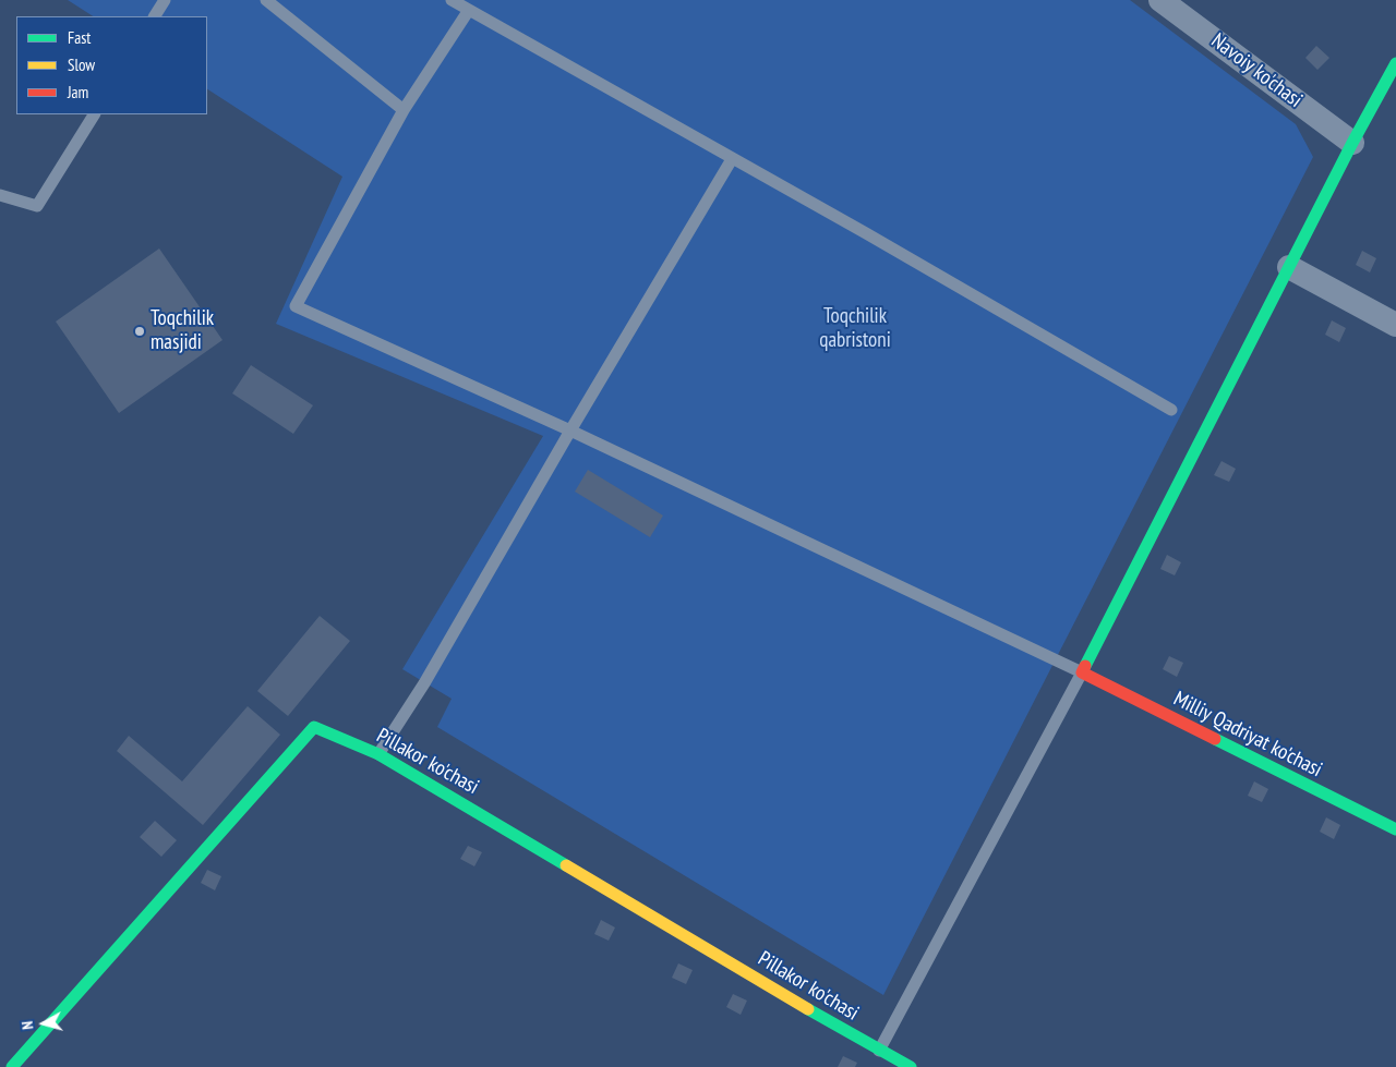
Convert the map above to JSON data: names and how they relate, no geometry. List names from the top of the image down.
{
  "streets": {
    "street": ["Navoiy ko'chasi", "Milliy Qadriyat ko'chasi", "Pillakor ko'chasi"]
  },
  "parks": ["Toqchilik qabristoni"],
  "places": ["Toqchilik masjidi"],
  "legend": ["Fast", "Slow", "Jam"],
  "north": "left"
}
